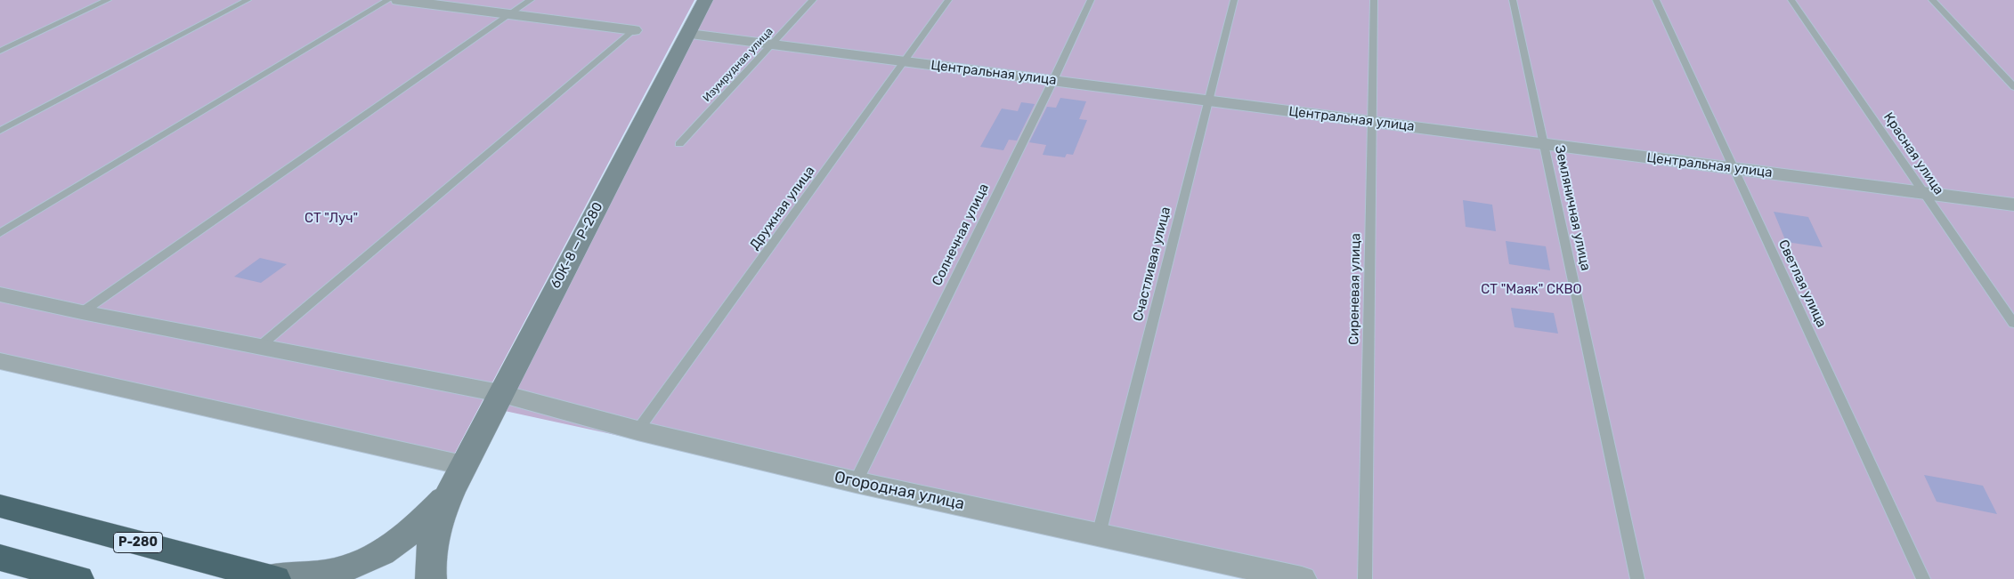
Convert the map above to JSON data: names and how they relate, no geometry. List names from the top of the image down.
{
  "streets": {
    "highway": ["Р-280"],
    "street": ["Центральная улица", "60К-8 — Р-280", "Огородная улица"],
    "lane": [
      "Изумрудная улица",
      "Красная улица",
      "Дружная улица",
      "Земляничная улица",
      "Солнечная улица",
      "Счастливая улица",
      "Светлая улица",
      "Сиреневая улица"
    ]
  },
  "crossings": [
    ["Изумрудная улица", "Центральная улица"],
    ["Центральная улица", "Красная улица"],
    ["Центральная улица", "Дружная улица"],
    ["Центральная улица", "Земляничная улица"],
    ["Центральная улица", "Солнечная улица"],
    ["Центральная улица", "60К-8 — Р-280"],
    ["Центральная улица", "Счастливая улица"],
    ["Центральная улица", "Светлая улица"],
    ["Центральная улица", "Сиреневая улица"],
    ["Дружная улица", "Огородная улица"],
    ["Солнечная улица", "Огородная улица"],
    ["60К-8 — Р-280", "Огородная улица"],
    ["60К-8 — Р-280", "Р-280"],
    ["Счастливая улица", "Огородная улица"]
  ],
  "parks": ["СТ \"Луч\"", "СТ \"Маяк\" СКВО"]
}
